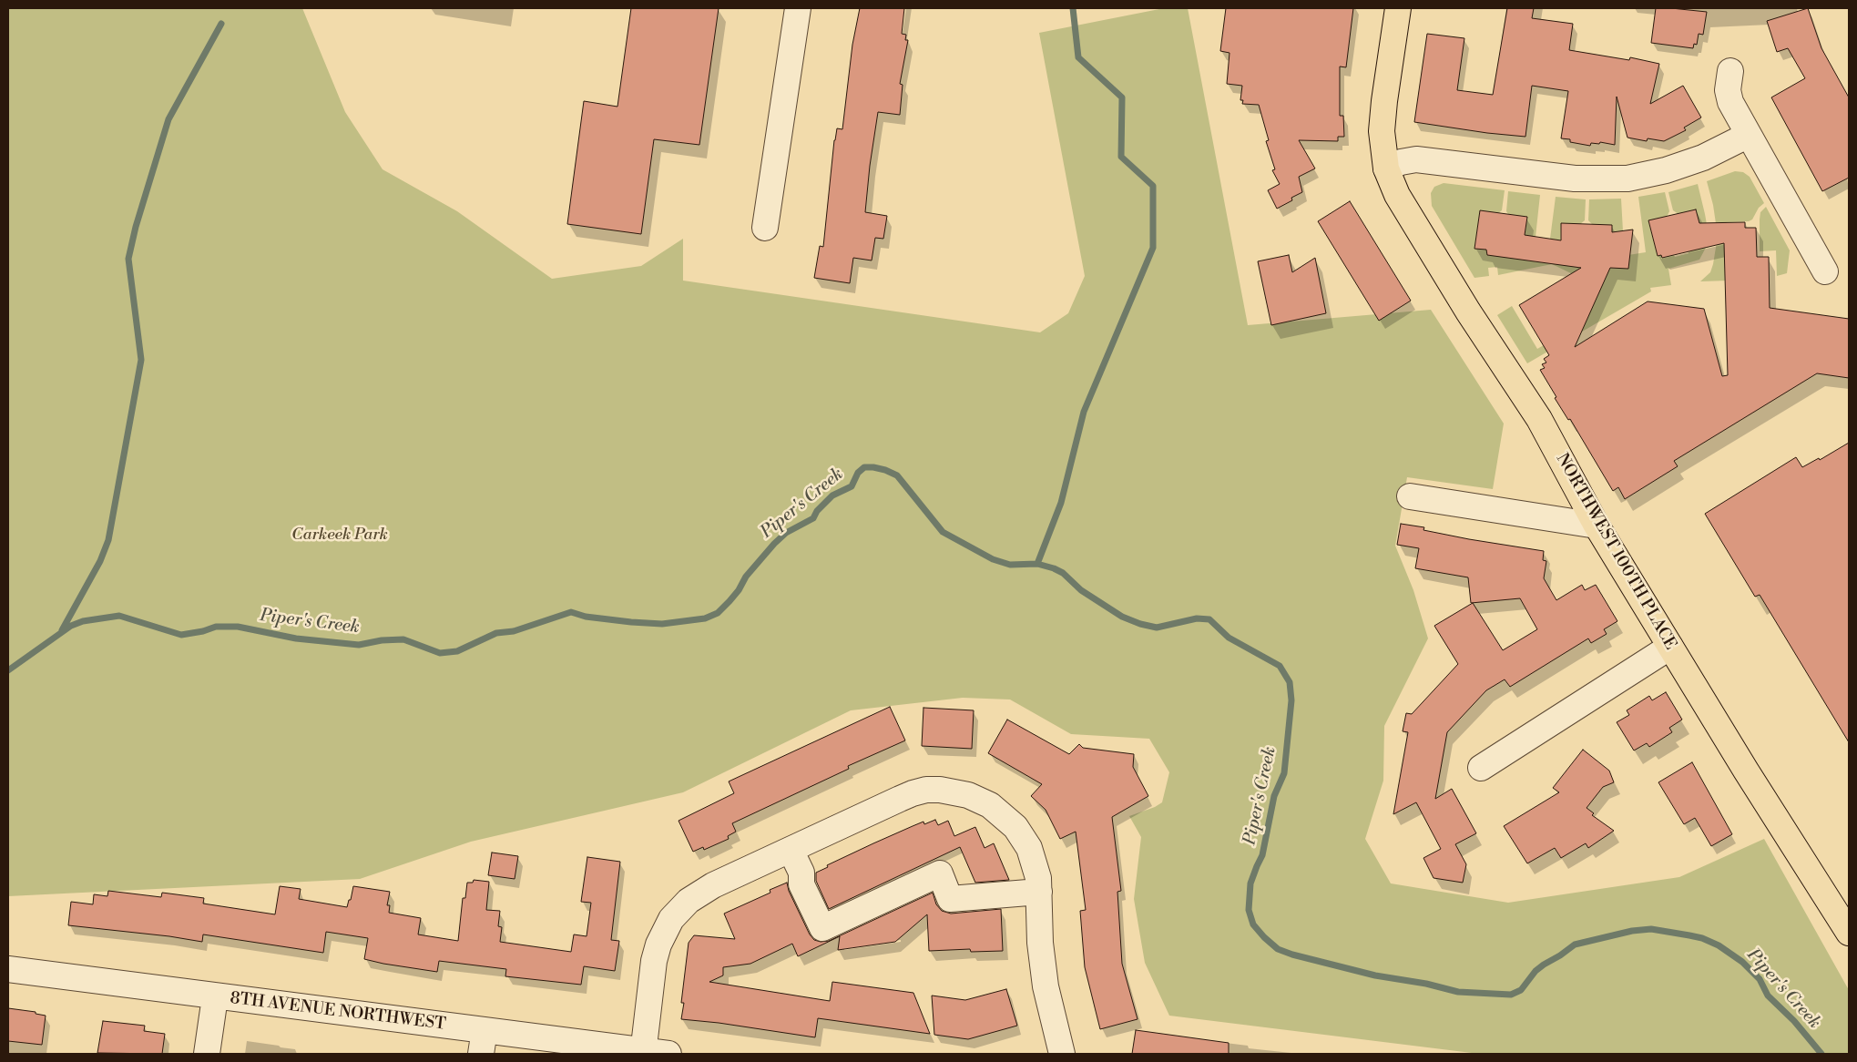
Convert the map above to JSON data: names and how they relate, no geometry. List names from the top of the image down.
{
  "streets": {
    "main road": ["NORTHWEST 100TH PLACE"],
    "street": ["8TH AVENUE NORTHWEST"]
  },
  "water": ["Piper's Creek"],
  "parks": ["Carkeek Park"]
}
